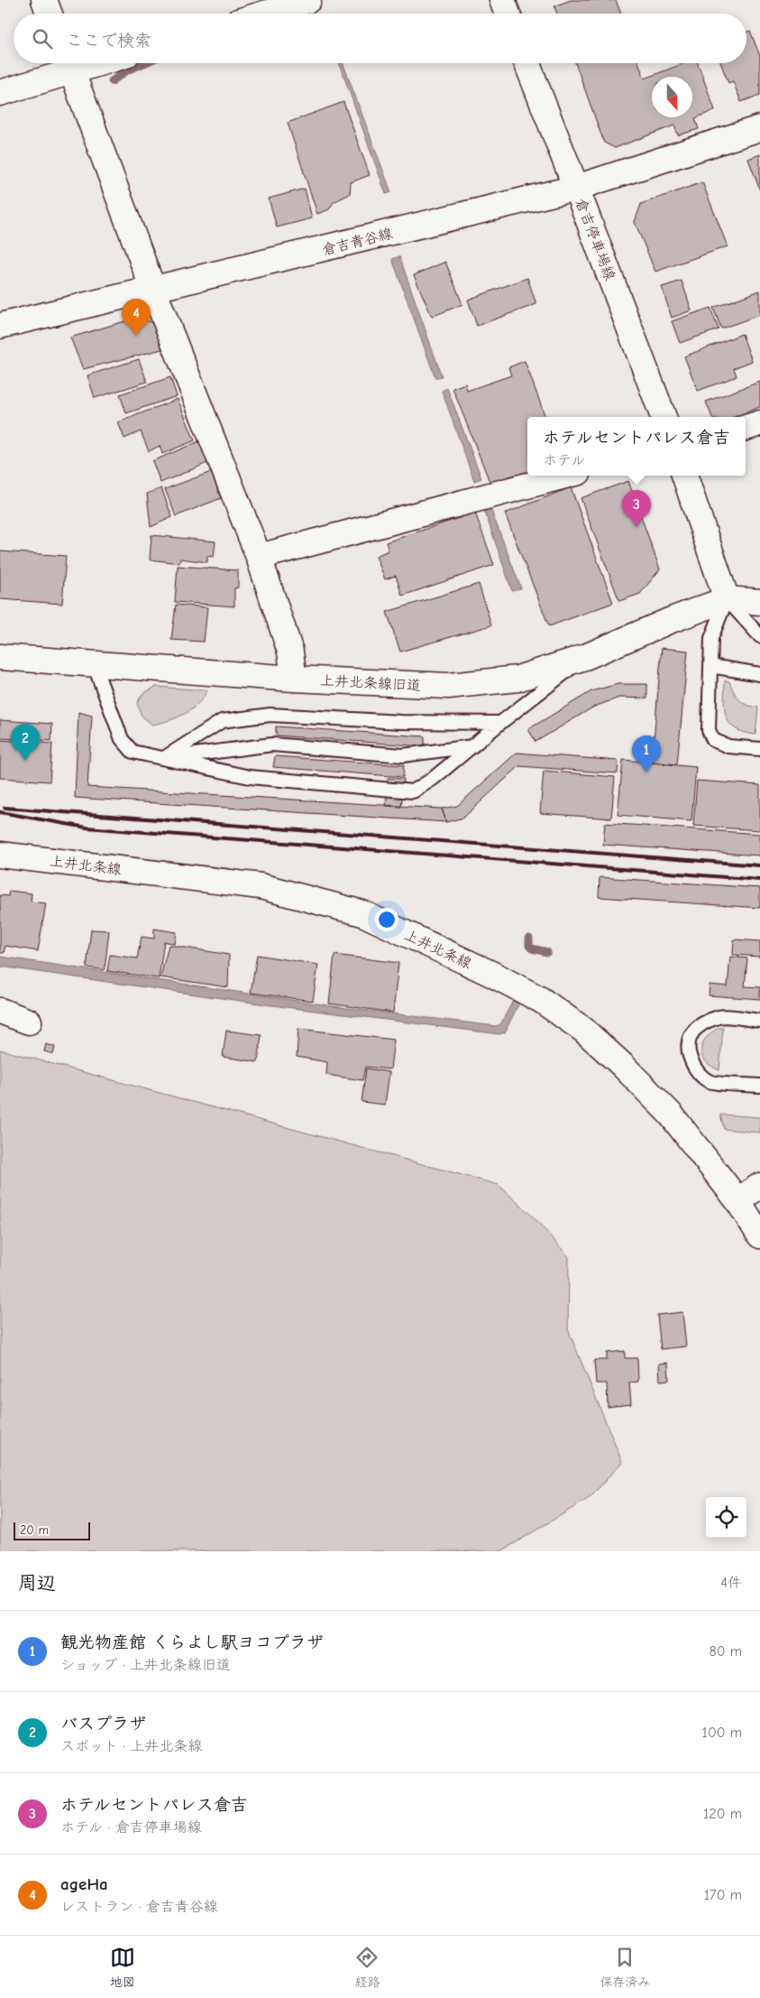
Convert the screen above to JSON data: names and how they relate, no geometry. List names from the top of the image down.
{
  "streets": {
    "main road": [
      "倉吉停車場線",
      "倉吉青谷線",
      "上井北条線旧道",
      "上井北条線"
    ]
  },
  "crossings": [
    ["倉吉停車場線", "倉吉青谷線"]
  ],
  "scale_bar": "20 m",
  "north": "bottom",
  "page": {
    "search": "ここで検索",
    "pins": [
      "4",
      "3",
      "2",
      "1"
    ],
    "popup": ["ホテルセントパレス倉吉", "ホテル"],
    "scale": "20 m",
    "heading": ["周辺", "4件"],
    "list": [
      {
        "mark": "1",
        "name": "観光物産館 くらよし駅ヨコプラザ",
        "note": "ショップ · 上井北条線旧道",
        "value": "80 m"
      },
      {
        "mark": "2",
        "name": "バスプラザ",
        "note": "スポット · 上井北条線",
        "value": "100 m"
      },
      {
        "mark": "3",
        "name": "ホテルセントパレス倉吉",
        "note": "ホテル · 倉吉停車場線",
        "value": "120 m"
      },
      {
        "mark": "4",
        "name": "ageHa",
        "note": "レストラン · 倉吉青谷線",
        "value": "170 m"
      }
    ],
    "nav": ["地図", "経路", "保存済み"]
  }
}
